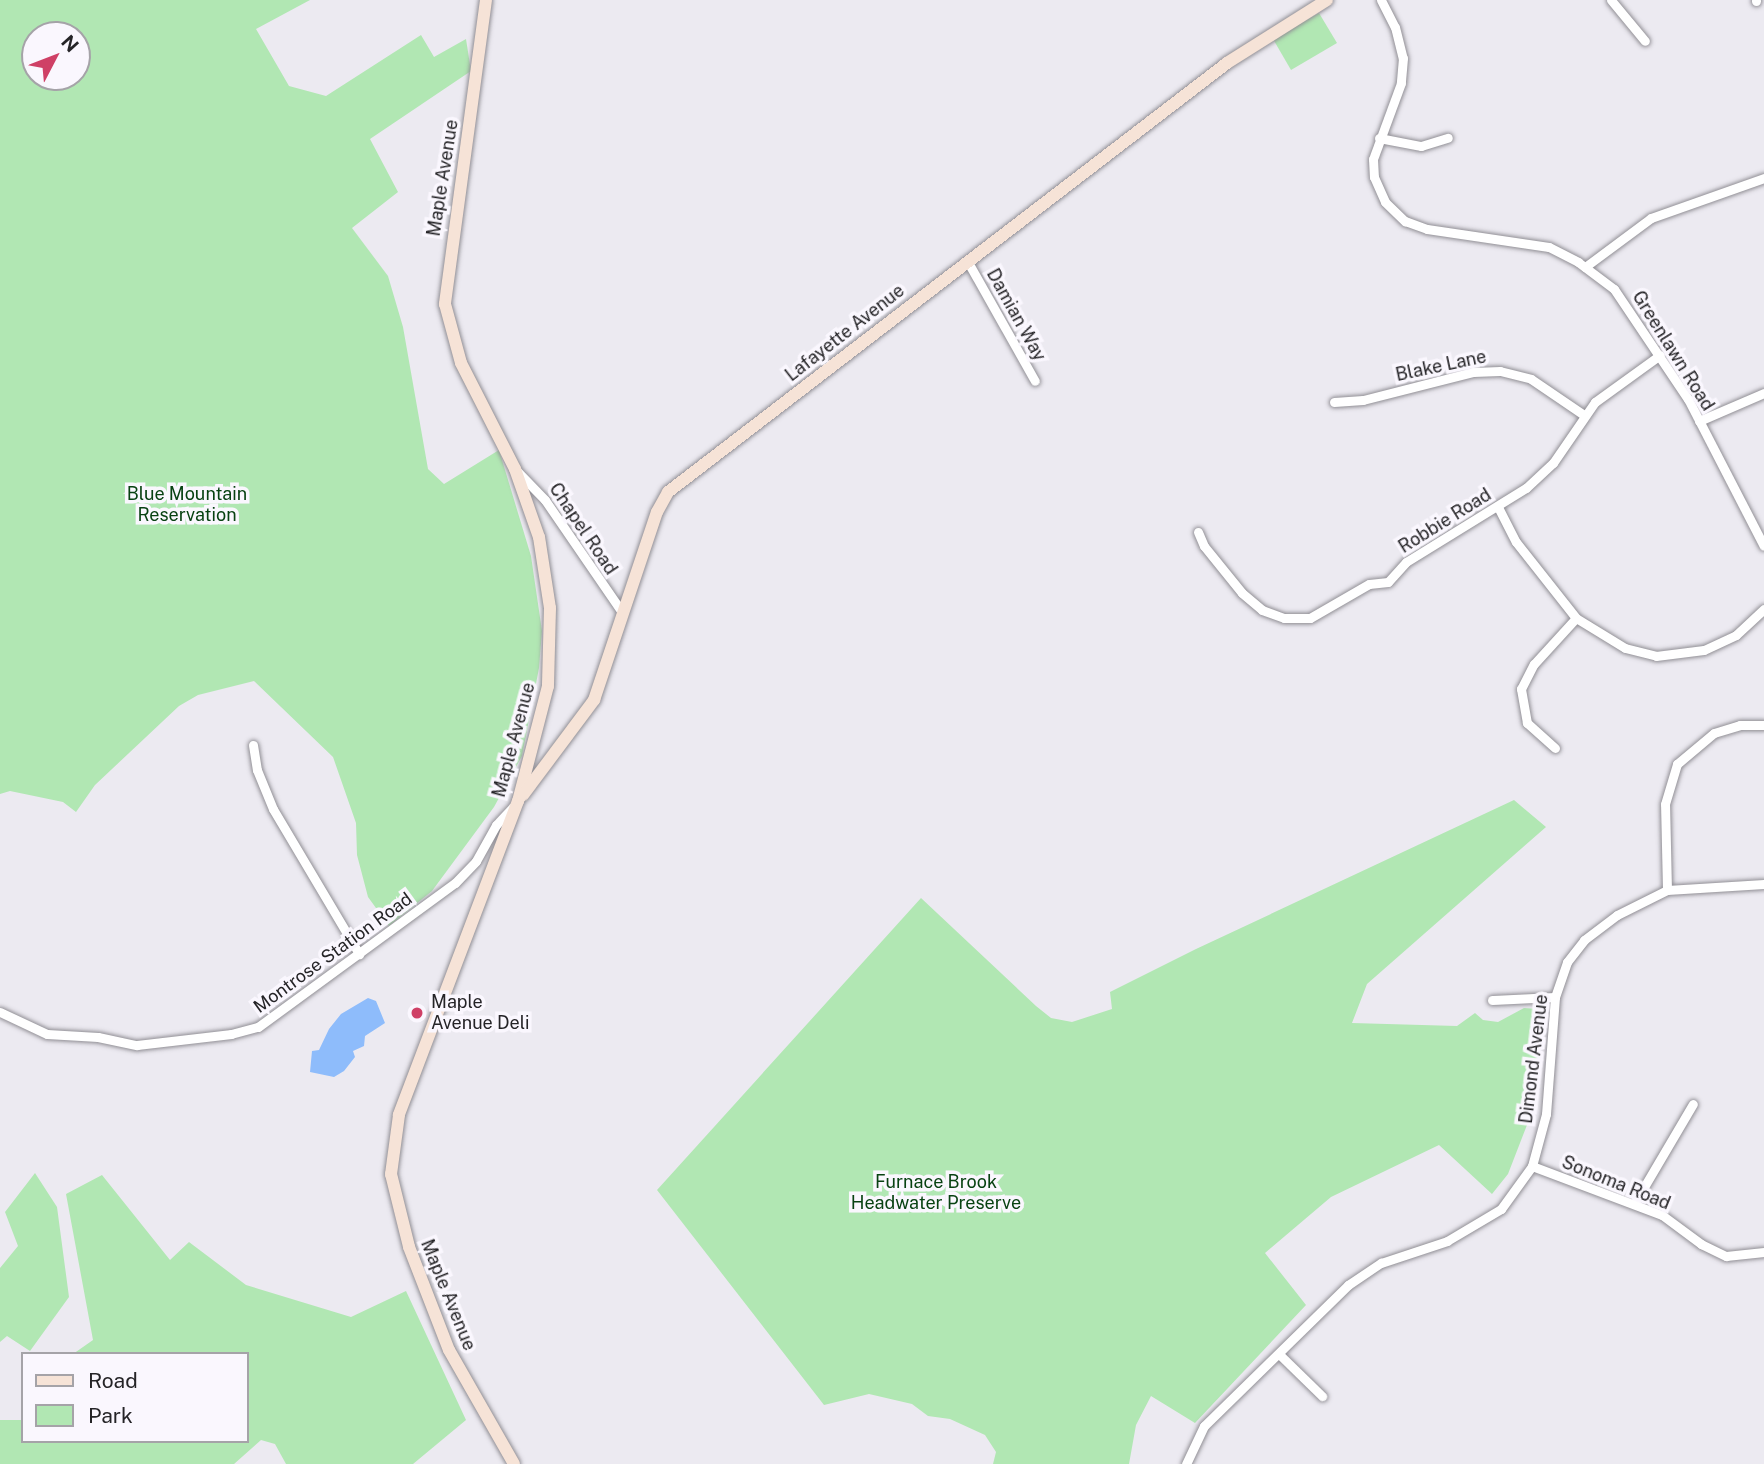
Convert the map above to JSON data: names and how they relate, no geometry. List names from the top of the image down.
{
  "streets": {
    "street": [
      "Maple Avenue",
      "Damian Way",
      "Lafayette Avenue",
      "Greenlawn Road",
      "Blake Lane",
      "Robbie Road",
      "Chapel Road",
      "Montrose Station Road",
      "Dimond Avenue",
      "Sonoma Road"
    ]
  },
  "crossings": [
    ["Maple Avenue", "Lafayette Avenue"],
    ["Maple Avenue", "Chapel Road"],
    ["Maple Avenue", "Montrose Station Road"],
    ["Damian Way", "Lafayette Avenue"],
    ["Lafayette Avenue", "Chapel Road"],
    ["Lafayette Avenue", "Montrose Station Road"],
    ["Greenlawn Road", "Robbie Road"],
    ["Blake Lane", "Robbie Road"],
    ["Dimond Avenue", "Sonoma Road"]
  ],
  "parks": ["Blue Mountain Reservation", "Furnace Brook Headwater Preserve"],
  "places": ["Maple Avenue Deli"],
  "legend": ["Road", "Park"],
  "north": "top right"
}
